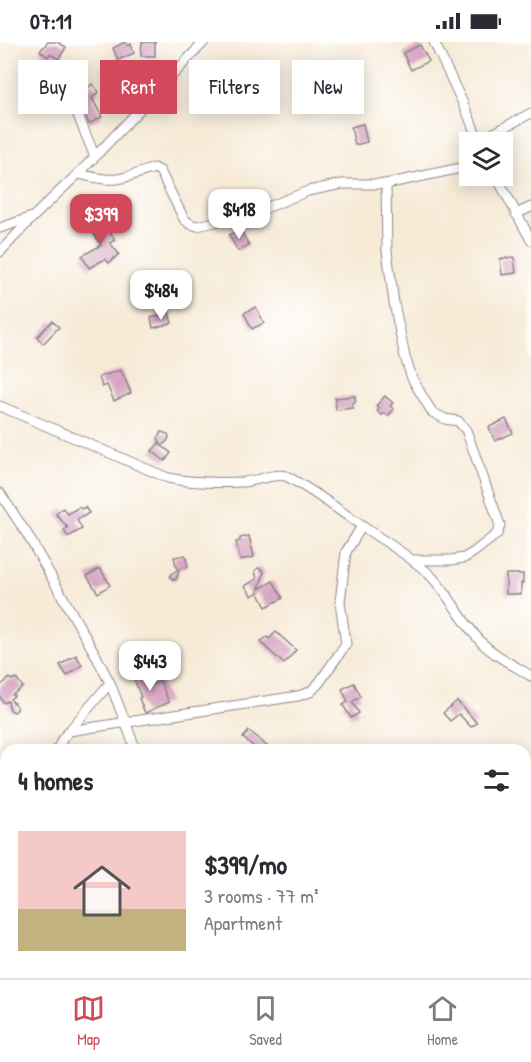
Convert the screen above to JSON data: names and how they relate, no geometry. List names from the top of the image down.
{
  "page": {
    "status": "07:11",
    "chip": [
      "Buy",
      "Rent",
      "Filters",
      "New"
    ],
    "price": [
      "$418",
      "$399",
      "$484",
      "$443"
    ],
    "heading": "4 homes",
    "list": [
      {
        "name": "$399/mo",
        "note": "3 rooms · 77 m² · Apartment"
      }
    ],
    "tabs": ["Map", "Saved", "Home"]
  }
}
